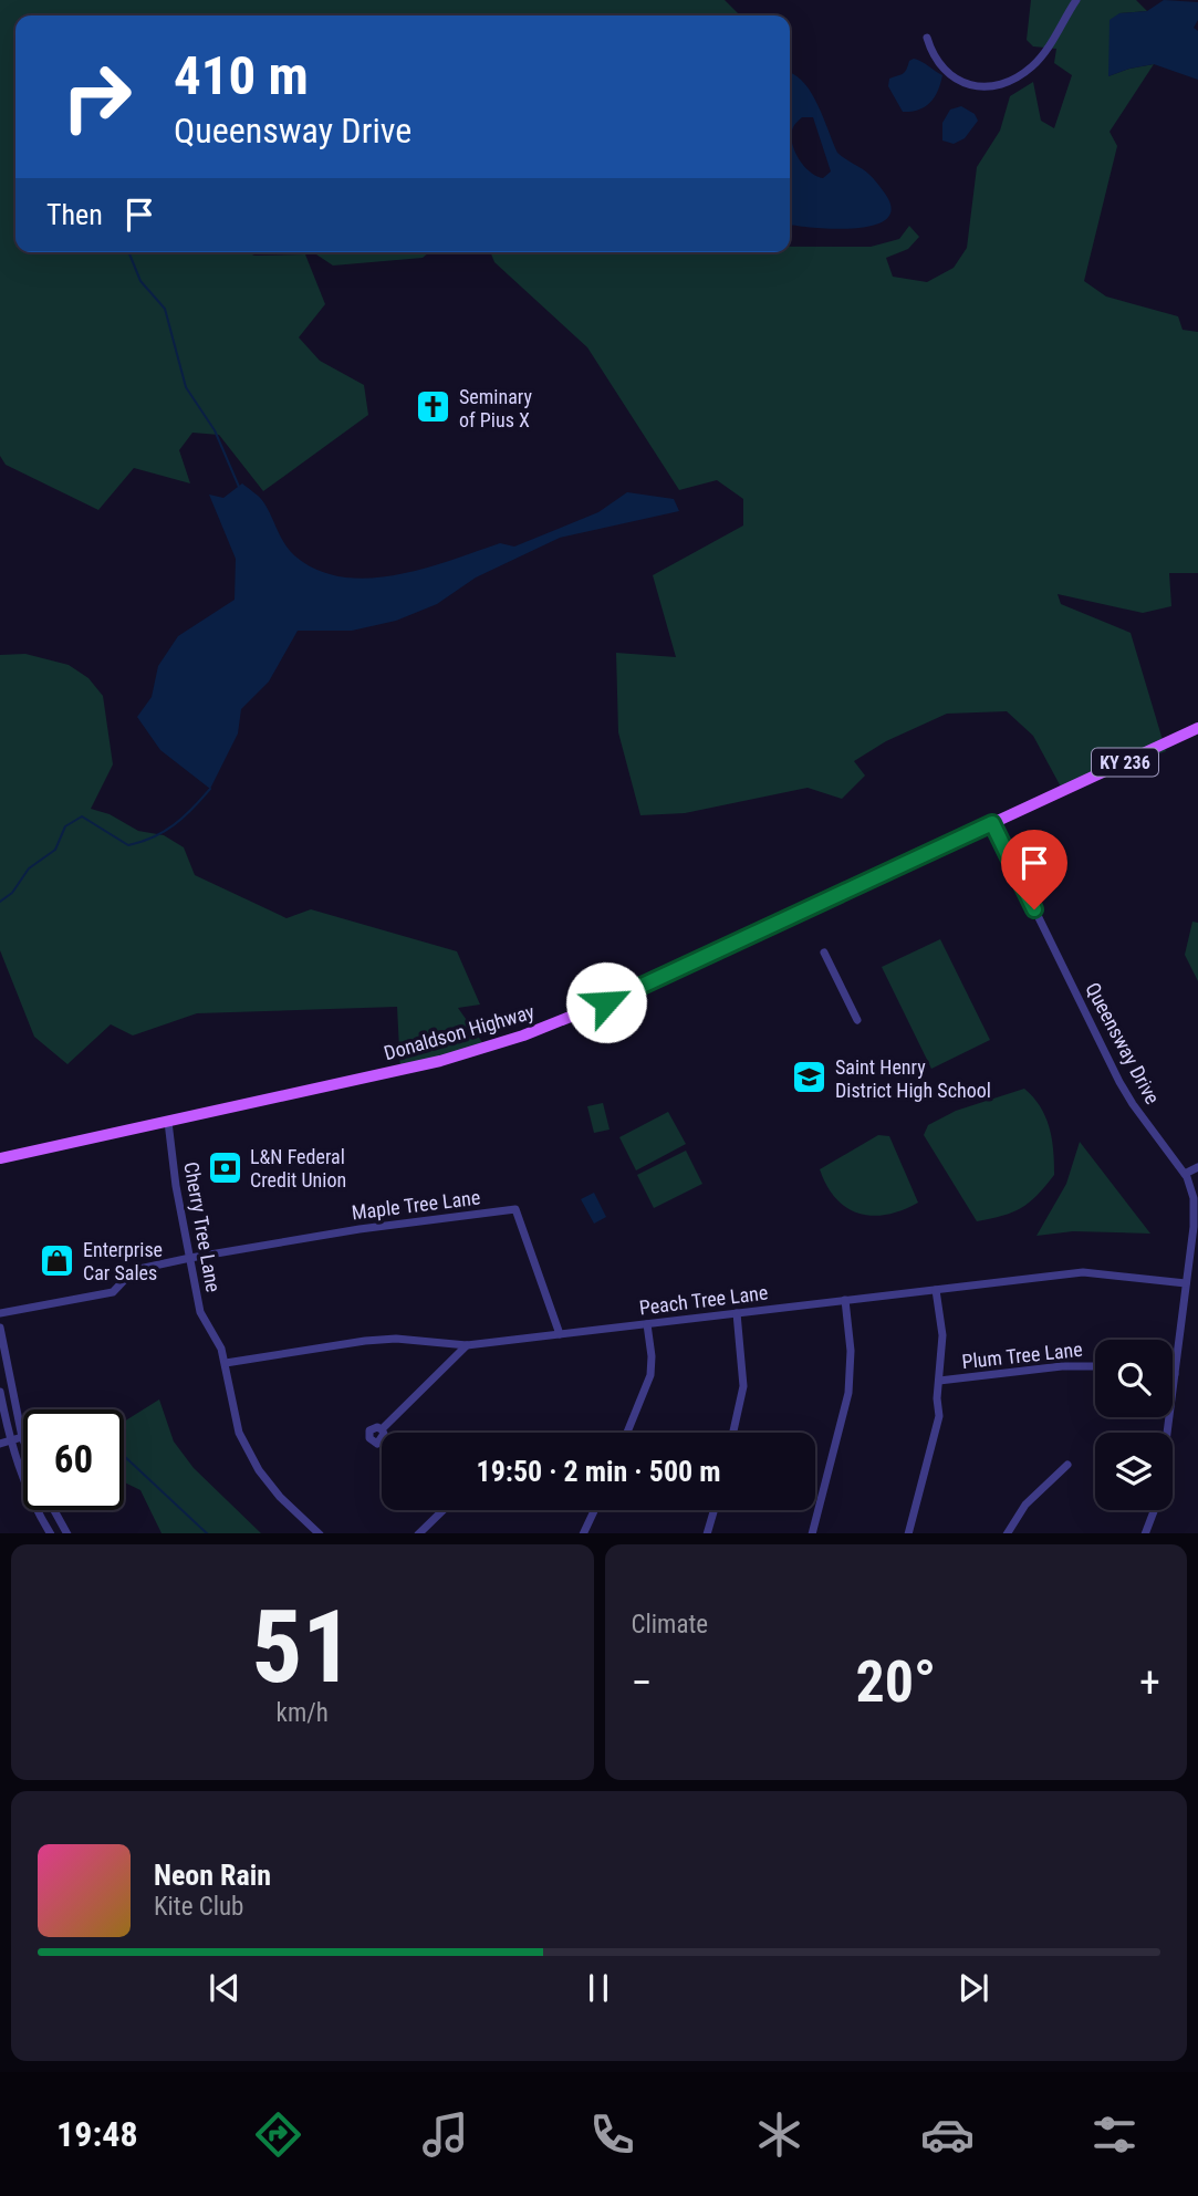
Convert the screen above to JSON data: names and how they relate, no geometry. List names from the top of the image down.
{
  "streets": {
    "main road": ["KY 236", "Donaldson Highway"],
    "street": [
      "Queensway Drive",
      "Maple Tree Lane",
      "Cherry Tree Lane",
      "Peach Tree Lane",
      "Plum Tree Lane"
    ]
  },
  "crossings": [
    ["Donaldson Highway", "Queensway Drive"],
    ["Donaldson Highway", "Cherry Tree Lane"],
    ["Queensway Drive", "Peach Tree Lane"],
    ["Maple Tree Lane", "Cherry Tree Lane"],
    ["Maple Tree Lane", "Peach Tree Lane"],
    ["Cherry Tree Lane", "Peach Tree Lane"]
  ],
  "places": {
    "church": ["Seminary of Pius X"],
    "school or university": ["Saint Henry District High School"],
    "bank": ["L&N Federal Credit Union"],
    "shop": ["Enterprise Car Sales"]
  },
  "page": {
    "turn": ["410 m", "Queensway Drive"],
    "then": "Then",
    "limit": "60",
    "trip": "19:50 · 2 min · 500 m",
    "tile": [
      ["51", "km/h"],
      "Climate"
    ],
    "heat": ["−", "20°", "+"],
    "song": ["Neon Rain", "Kite Club"],
    "tabs": "19:48"
  }
}
